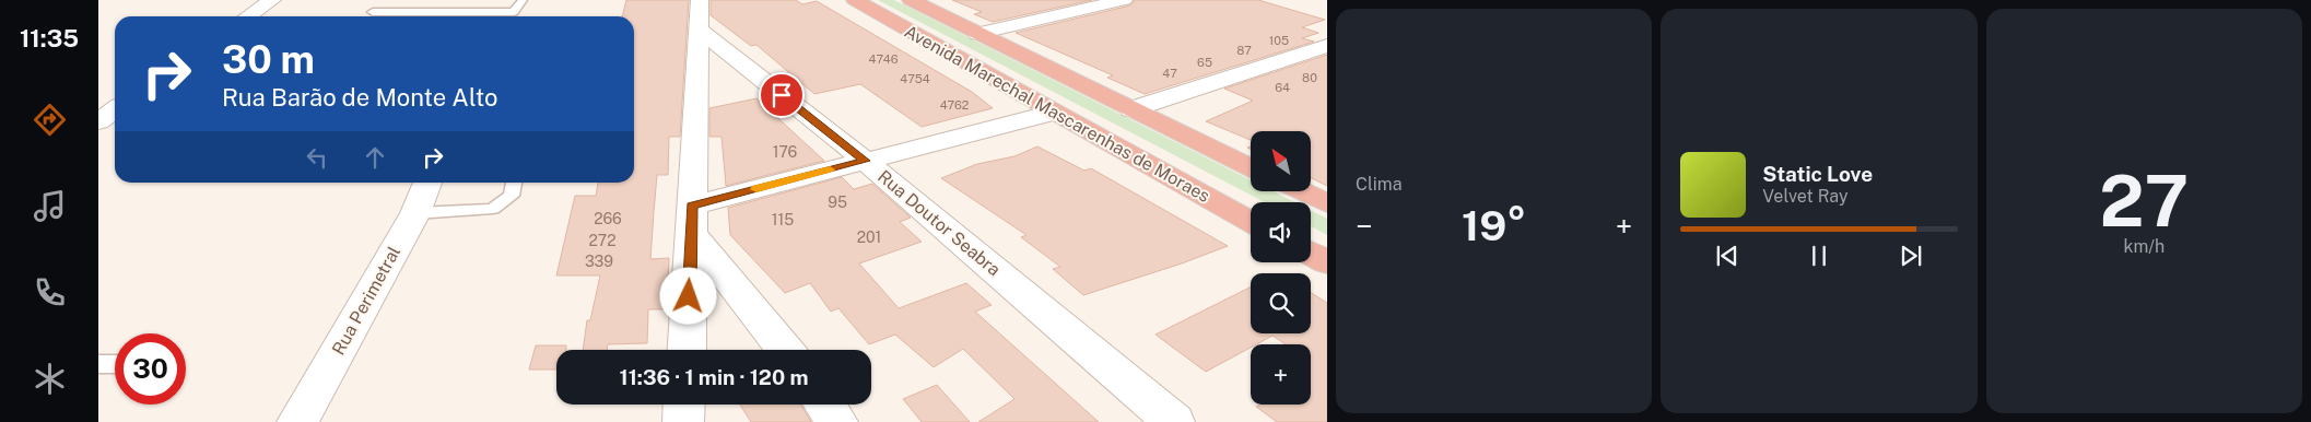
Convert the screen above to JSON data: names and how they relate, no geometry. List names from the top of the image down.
{
  "streets": {
    "highway": ["Avenida Marechal Mascarenhas de Moraes"],
    "street": ["Rua Doutor Seabra", "Rua Perimetral"]
  },
  "house_numbers": [
    "105",
    "87",
    "4746",
    "65",
    "47",
    "80",
    "4754",
    "64",
    "4762",
    "176",
    "95",
    "266",
    "115",
    "201",
    "272",
    "339"
  ],
  "north": "top left",
  "page": {
    "tabs": "11:35",
    "tile": [
      "Clima",
      ["27", "km/h"]
    ],
    "turn": ["30 m", "Rua Barão de Monte Alto"],
    "map_buttons": "+",
    "song": ["Static Love", "Velvet Ray"],
    "heat": ["−", "19°", "+"],
    "limit": "30",
    "trip": "11:36 · 1 min · 120 m"
  }
}
